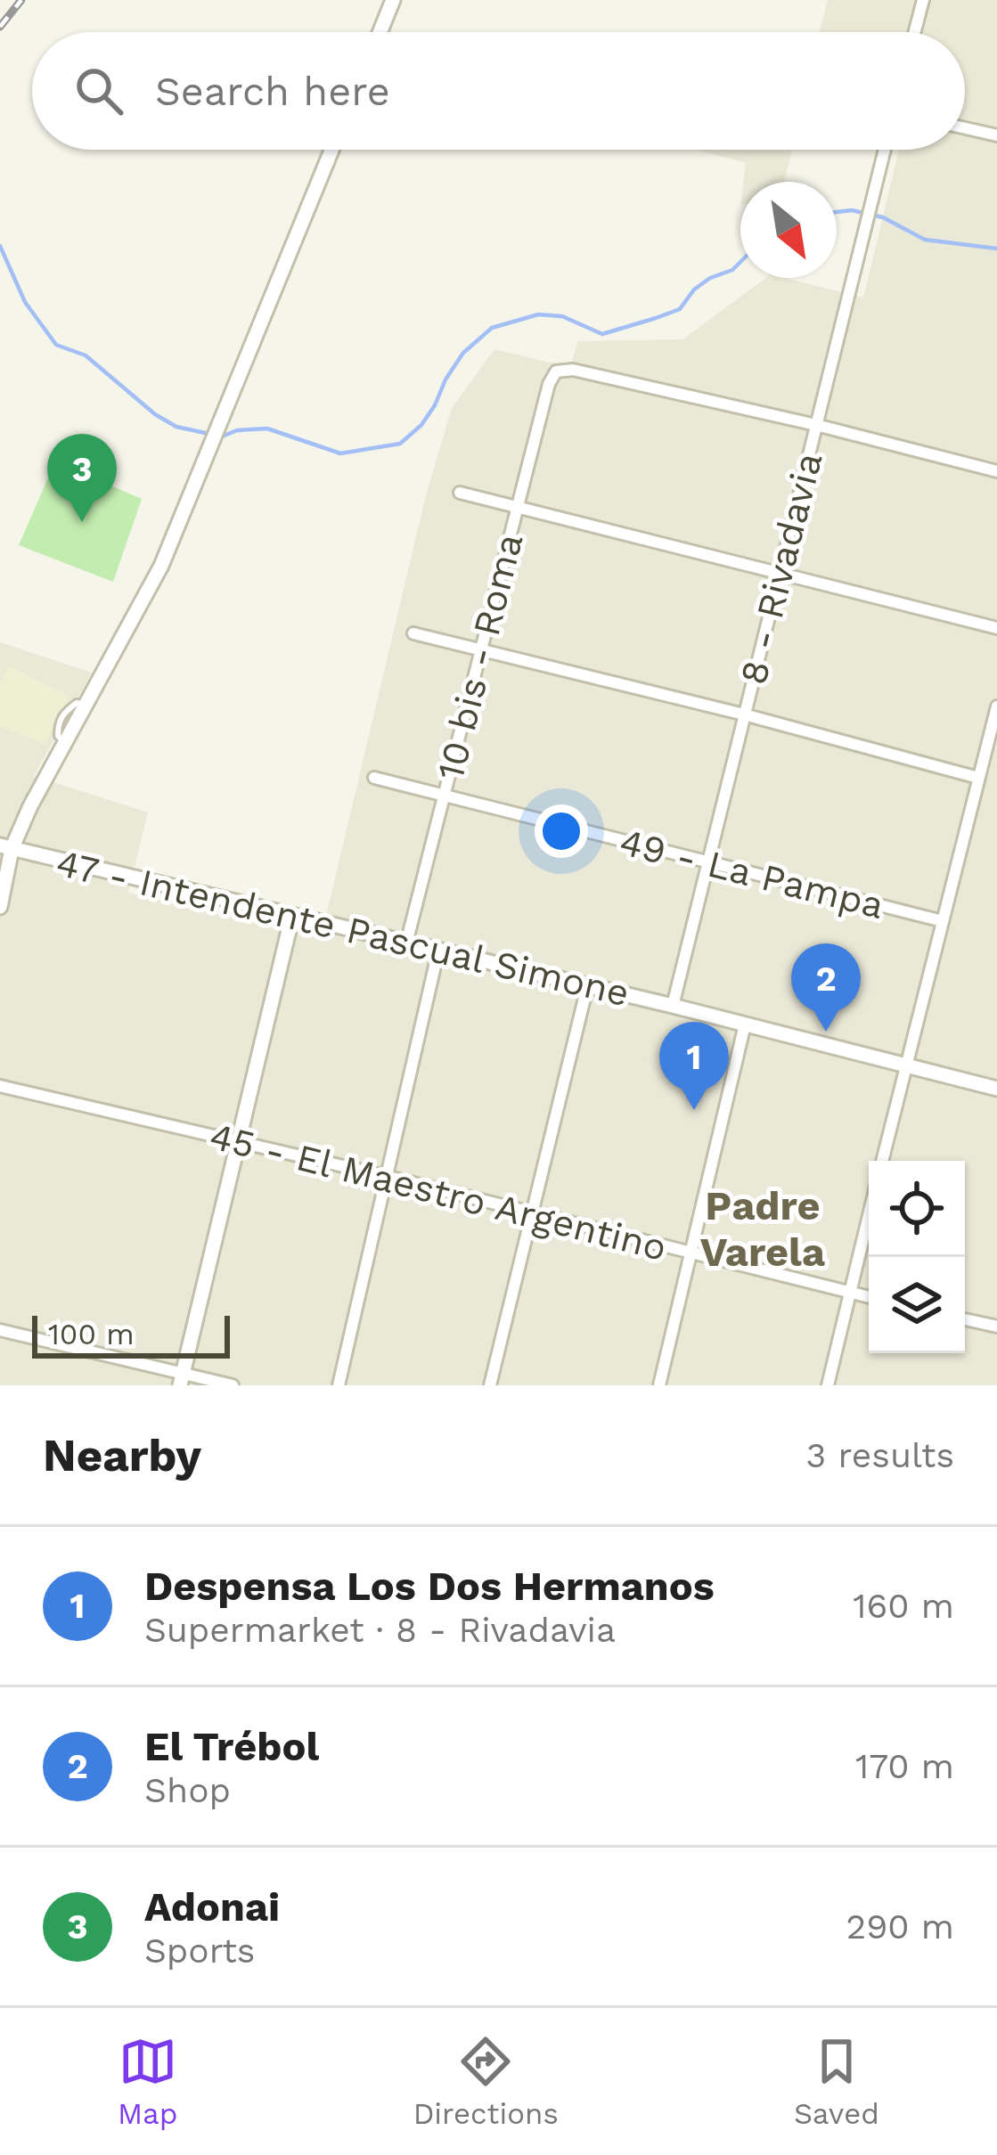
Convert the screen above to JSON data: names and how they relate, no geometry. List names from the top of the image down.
{
  "streets": {
    "street": [
      "8 - Rivadavia",
      "10 bis - Roma",
      "49 - La Pampa",
      "47 - Intendente Pascual Simone",
      "45 - El Maestro Argentino"
    ]
  },
  "crossings": [
    ["8 - Rivadavia", "10 bis - Roma"],
    ["8 - Rivadavia", "49 - La Pampa"],
    ["8 - Rivadavia", "47 - Intendente Pascual Simone"],
    ["10 bis - Roma", "49 - La Pampa"],
    ["10 bis - Roma", "47 - Intendente Pascual Simone"]
  ],
  "districts": ["Padre Varela"],
  "scale_bar": "100 m",
  "north": "bottom right",
  "page": {
    "search": "Search here",
    "pins": ["3", "2", "1"],
    "scale": "100 m",
    "heading": ["Nearby", "3 results"],
    "list": [
      {
        "mark": "1",
        "name": "Despensa Los Dos Hermanos",
        "note": "Supermarket · 8 - Rivadavia",
        "value": "160 m"
      },
      {
        "mark": "2",
        "name": "El Trébol",
        "note": "Shop",
        "value": "170 m"
      },
      {
        "mark": "3",
        "name": "Adonai",
        "note": "Sports",
        "value": "290 m"
      }
    ],
    "nav": ["Map", "Directions", "Saved"]
  }
}
